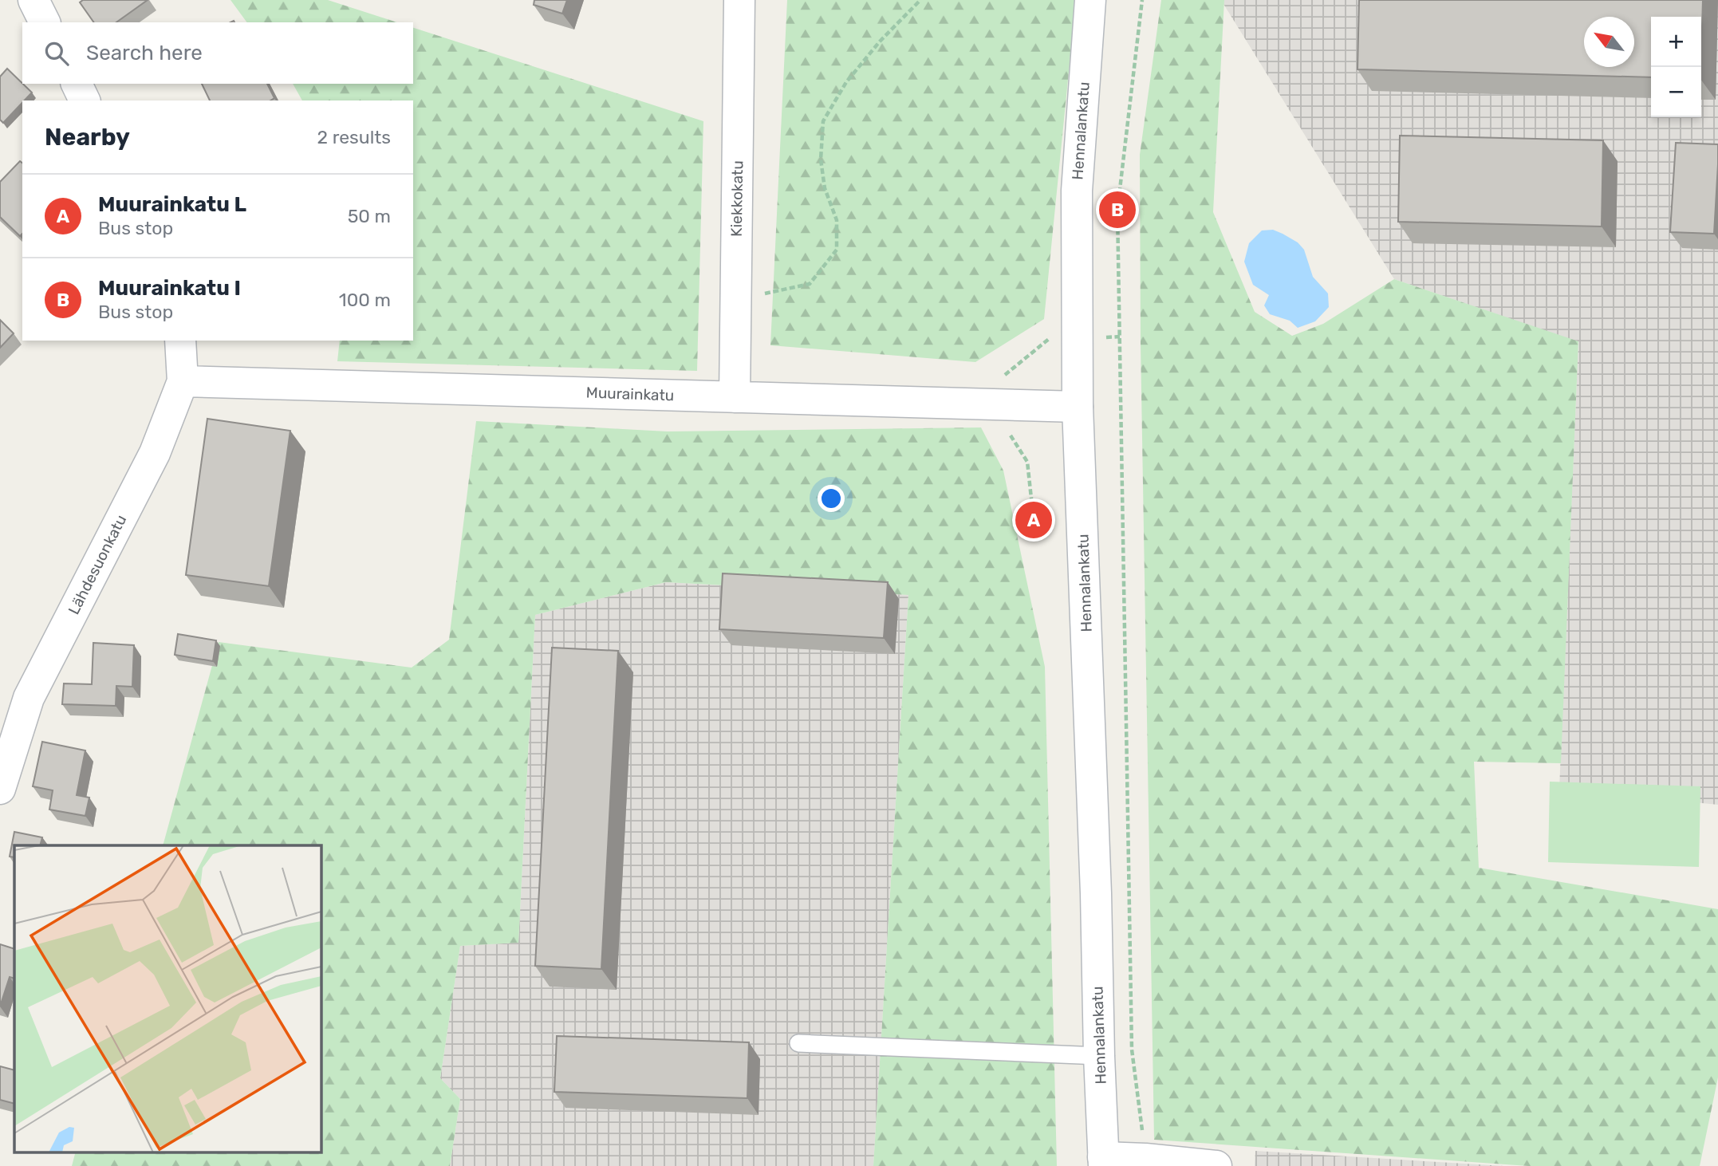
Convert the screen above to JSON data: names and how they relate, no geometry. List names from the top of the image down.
{
  "streets": {
    "street": [
      "Hennalankatu",
      "Kiekkokatu",
      "Muurainkatu",
      "Lähdesuonkatu"
    ]
  },
  "crossings": [
    ["Hennalankatu", "Muurainkatu"],
    ["Kiekkokatu", "Muurainkatu"],
    ["Muurainkatu", "Lähdesuonkatu"]
  ],
  "north": "top left",
  "page": {
    "map_buttons": ["+", "−"],
    "search": "Search here",
    "heading": ["Nearby", "2 results"],
    "list": [
      {
        "mark": "A",
        "name": "Muurainkatu L",
        "note": "Bus stop",
        "value": "50 m"
      },
      {
        "mark": "B",
        "name": "Muurainkatu I",
        "note": "Bus stop",
        "value": "100 m"
      }
    ],
    "pins": ["B", "A"]
  }
}
